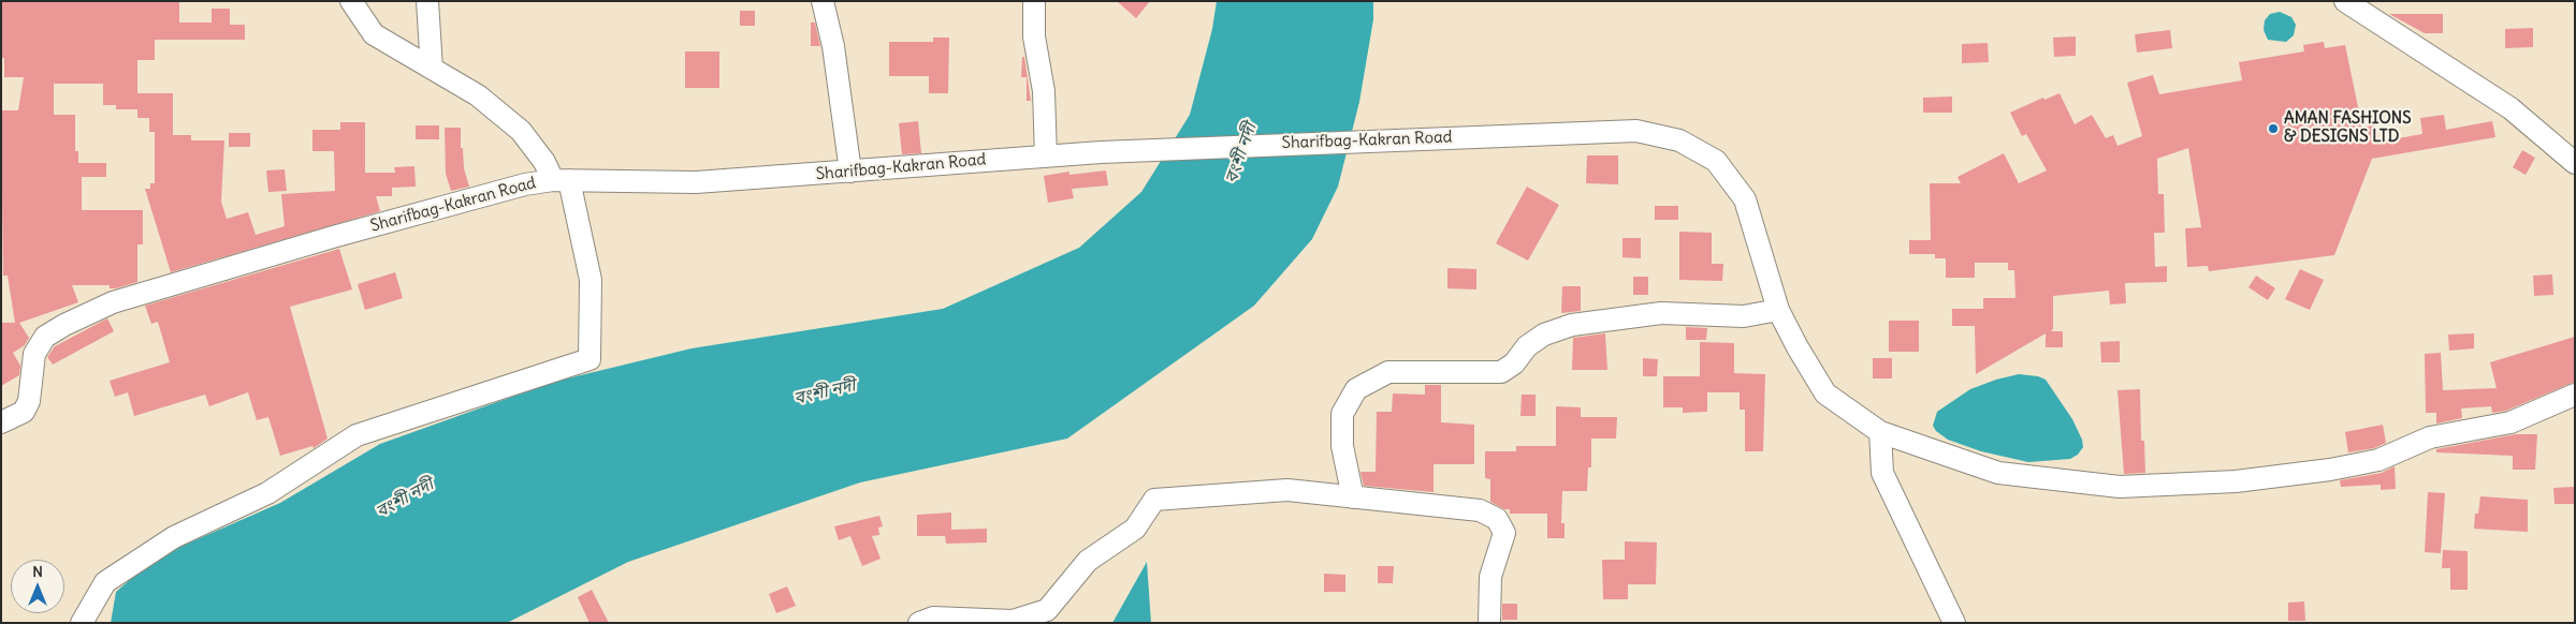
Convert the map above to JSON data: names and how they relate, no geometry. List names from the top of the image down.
{
  "streets": {
    "street": ["Sharifbag-Kakran Road"]
  },
  "water": ["বংশী নদী"],
  "places": ["AMAN FASHIONS & DESIGNS LTD"],
  "north": "top"
}
